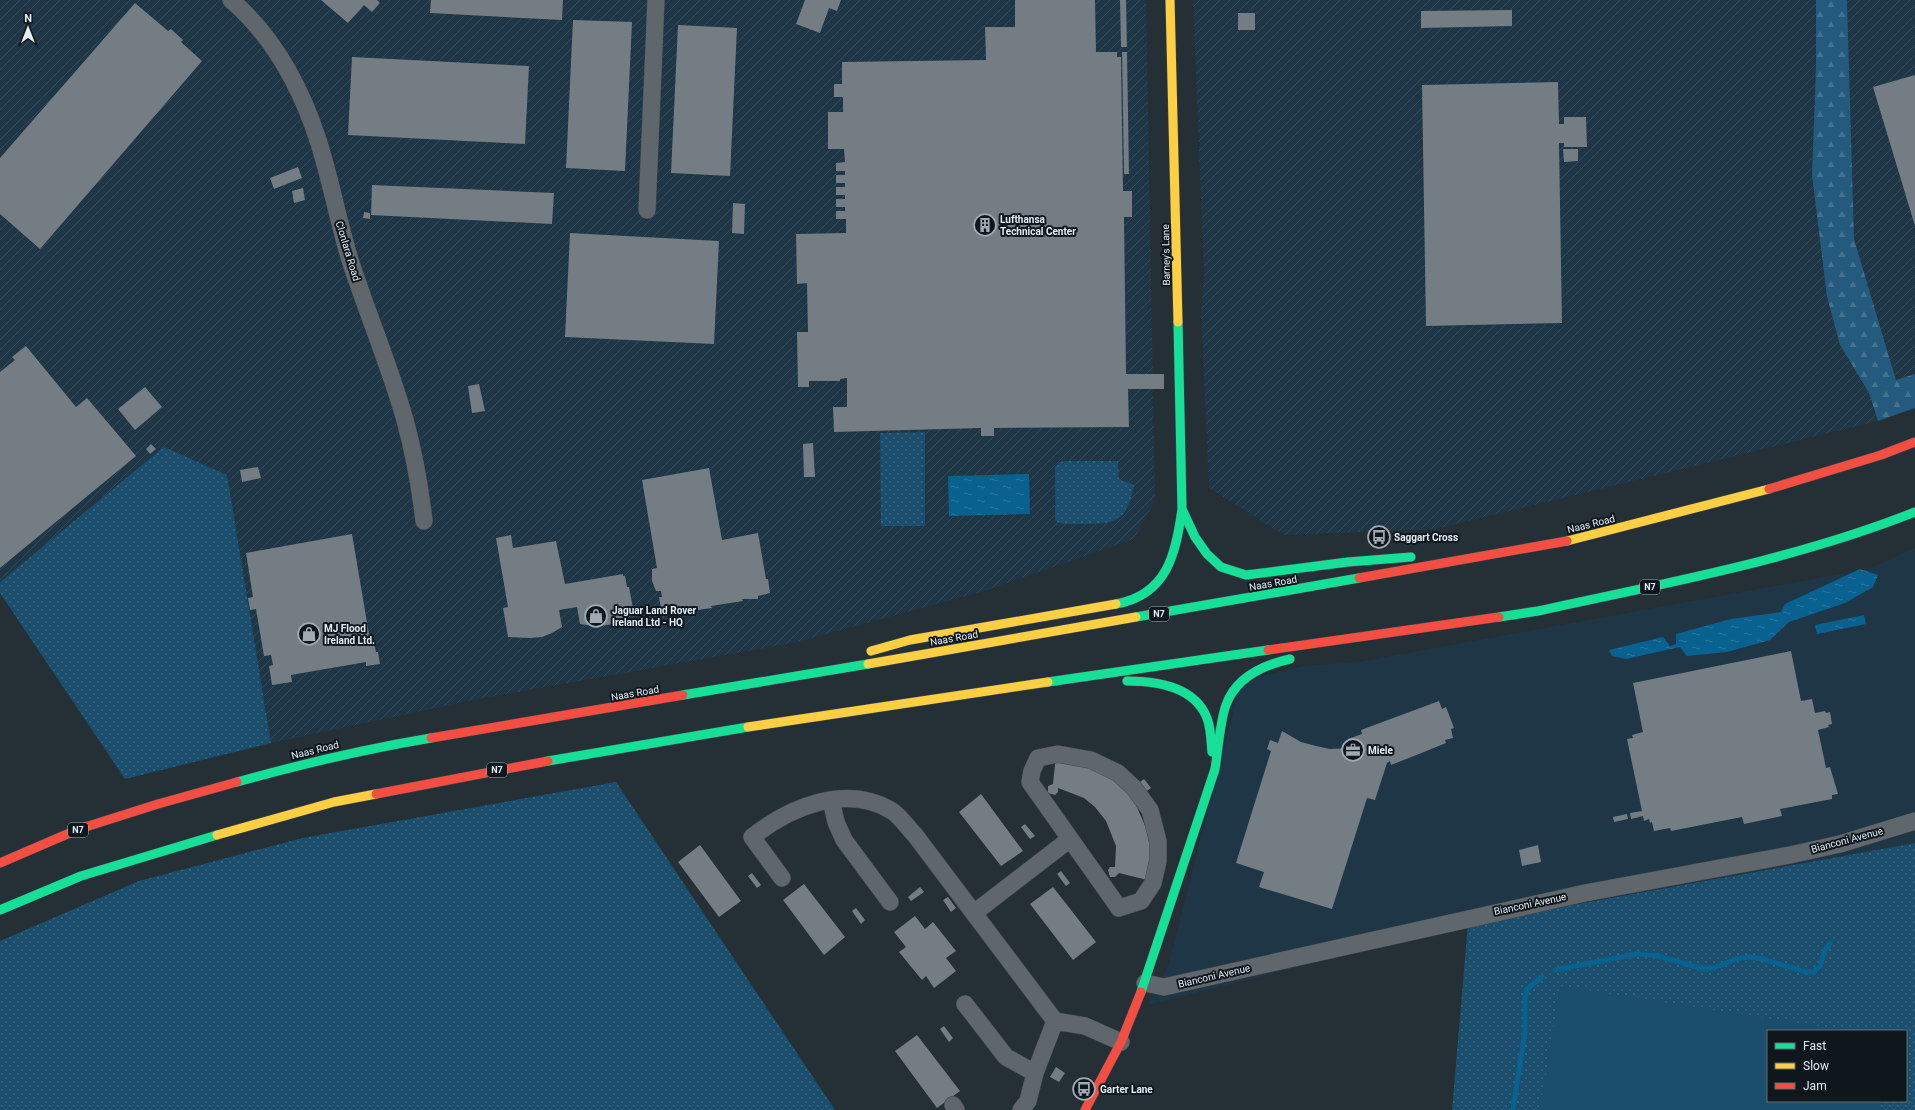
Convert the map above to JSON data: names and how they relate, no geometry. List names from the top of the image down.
{
  "streets": {
    "main road": ["Barney's Lane", "Naas Road", "N7"],
    "street": ["Clonlara Road", "Bianconi Avenue"]
  },
  "crossings": [
    ["Barney's Lane", "N7"],
    ["Naas Road", "N7"]
  ],
  "places": {
    "building": ["Lufthansa Technical Center"],
    "bus stop": ["Saggart Cross", "Garter Lane"],
    "shop": ["Jaguar Land Rover Ireland Ltd - HQ", "MJ Flood Ireland Ltd."],
    "office": ["Miele"]
  },
  "legend": ["Fast", "Slow", "Jam"],
  "north": "top"
}
